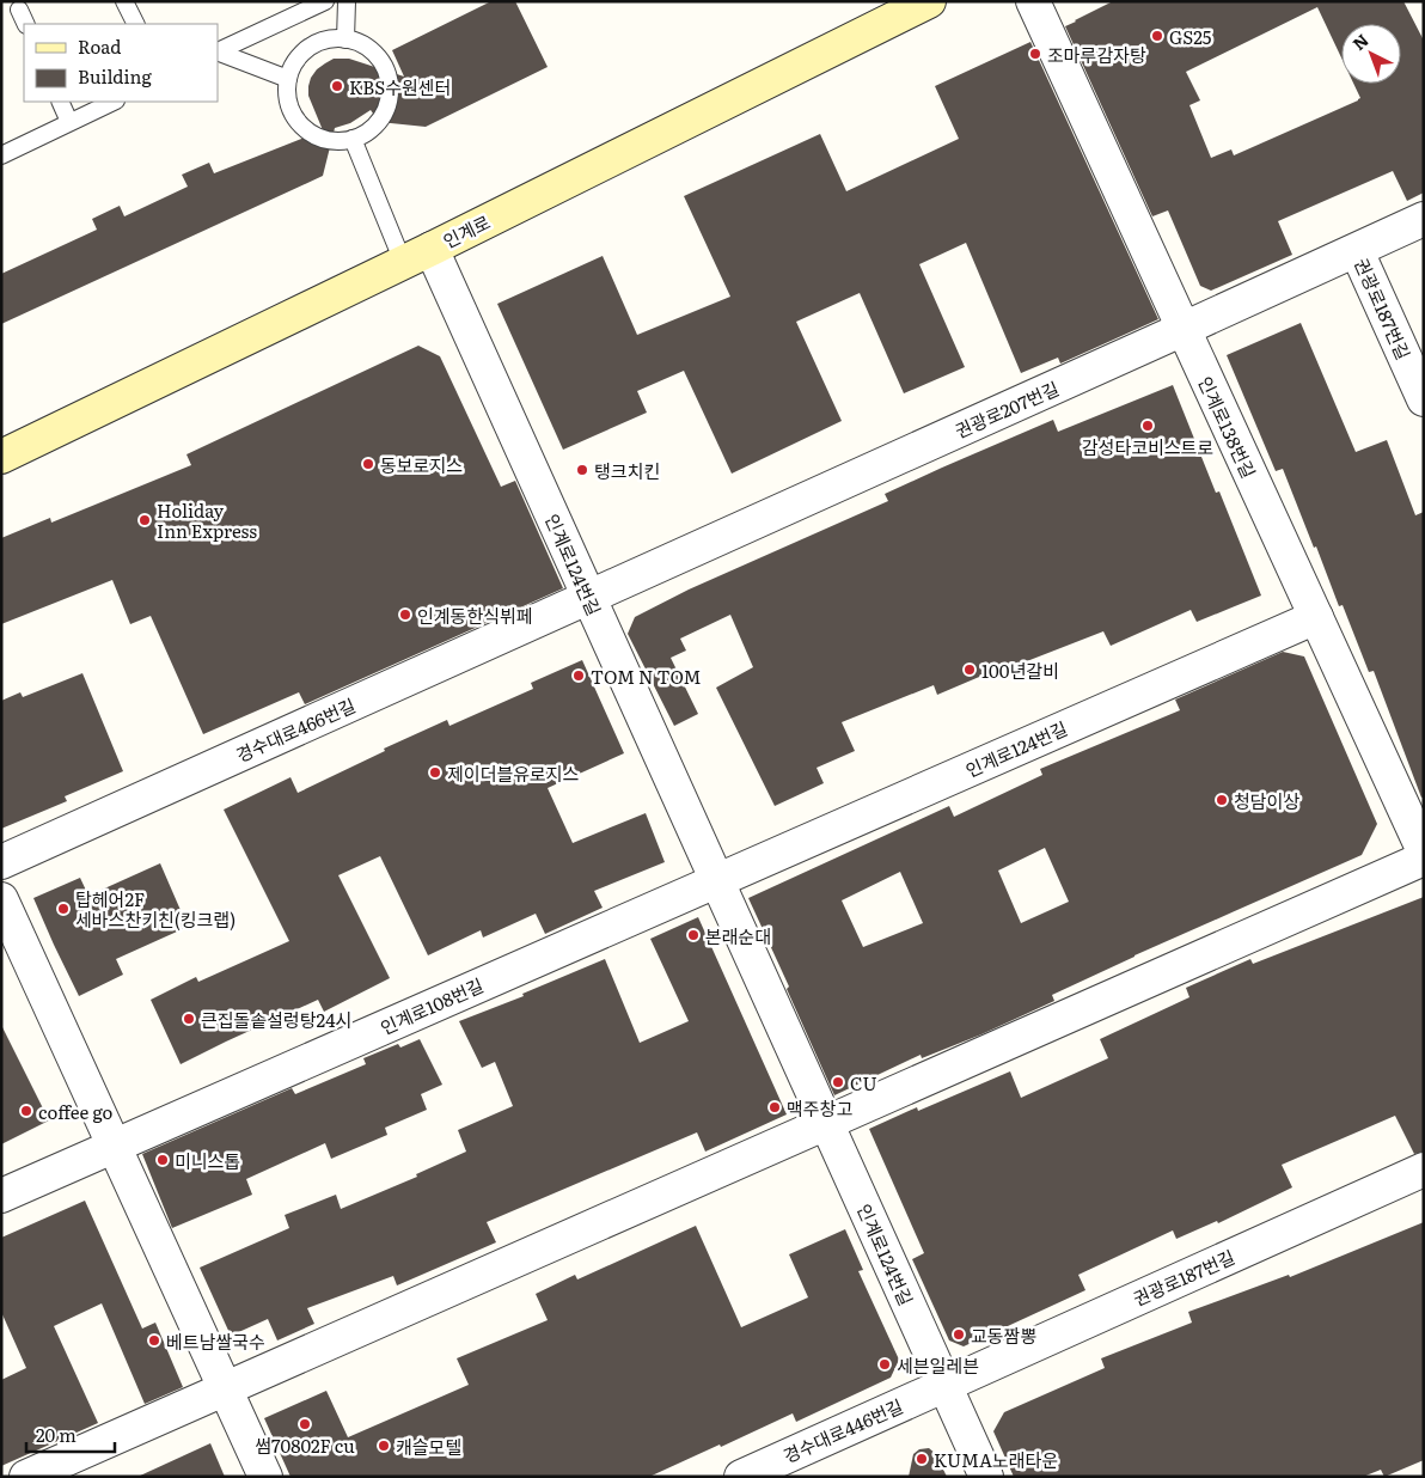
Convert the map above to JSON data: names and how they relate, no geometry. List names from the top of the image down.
{
  "streets": {
    "street": [
      "인계로",
      "권광로187번길",
      "권광로207번길",
      "인계로138번길",
      "인계로124번길",
      "경수대로466번길",
      "인계로108번길",
      "경수대로446번길"
    ]
  },
  "crossings": [
    ["인계로", "인계로124번길"],
    ["권광로187번길", "권광로207번길"],
    ["권광로187번길", "인계로124번길"],
    ["권광로187번길", "경수대로446번길"],
    ["권광로207번길", "인계로138번길"],
    ["권광로207번길", "인계로124번길"],
    ["권광로207번길", "경수대로466번길"],
    ["인계로138번길", "인계로124번길"],
    ["인계로124번길", "경수대로466번길"],
    ["인계로124번길", "인계로108번길"],
    ["인계로124번길", "경수대로446번길"]
  ],
  "places": [
    "GS25",
    "조마루감자탕",
    "KBS수원센터",
    "감성타코비스트로",
    "동보로지스",
    "탱크치킨",
    "Holiday Inn Express",
    "인계동한식뷔페",
    "100년갈비",
    "TOM N TOM",
    "제이더블유로지스",
    "청담이상",
    "탑헤어2F 세바스찬키친(킹크랩)",
    "본래순대",
    "큰집돌솥설렁탕24시",
    "CU",
    "맥주창고",
    "coffee go",
    "미니스톱",
    "교동짬뽕",
    "베트남쌀국수",
    "세븐일레븐",
    "썸70802F cu",
    "캐슬모텔",
    "KUMA노래타운"
  ],
  "legend": ["Road", "Building"],
  "scale_bar": "20 m",
  "north": "top left"
}
